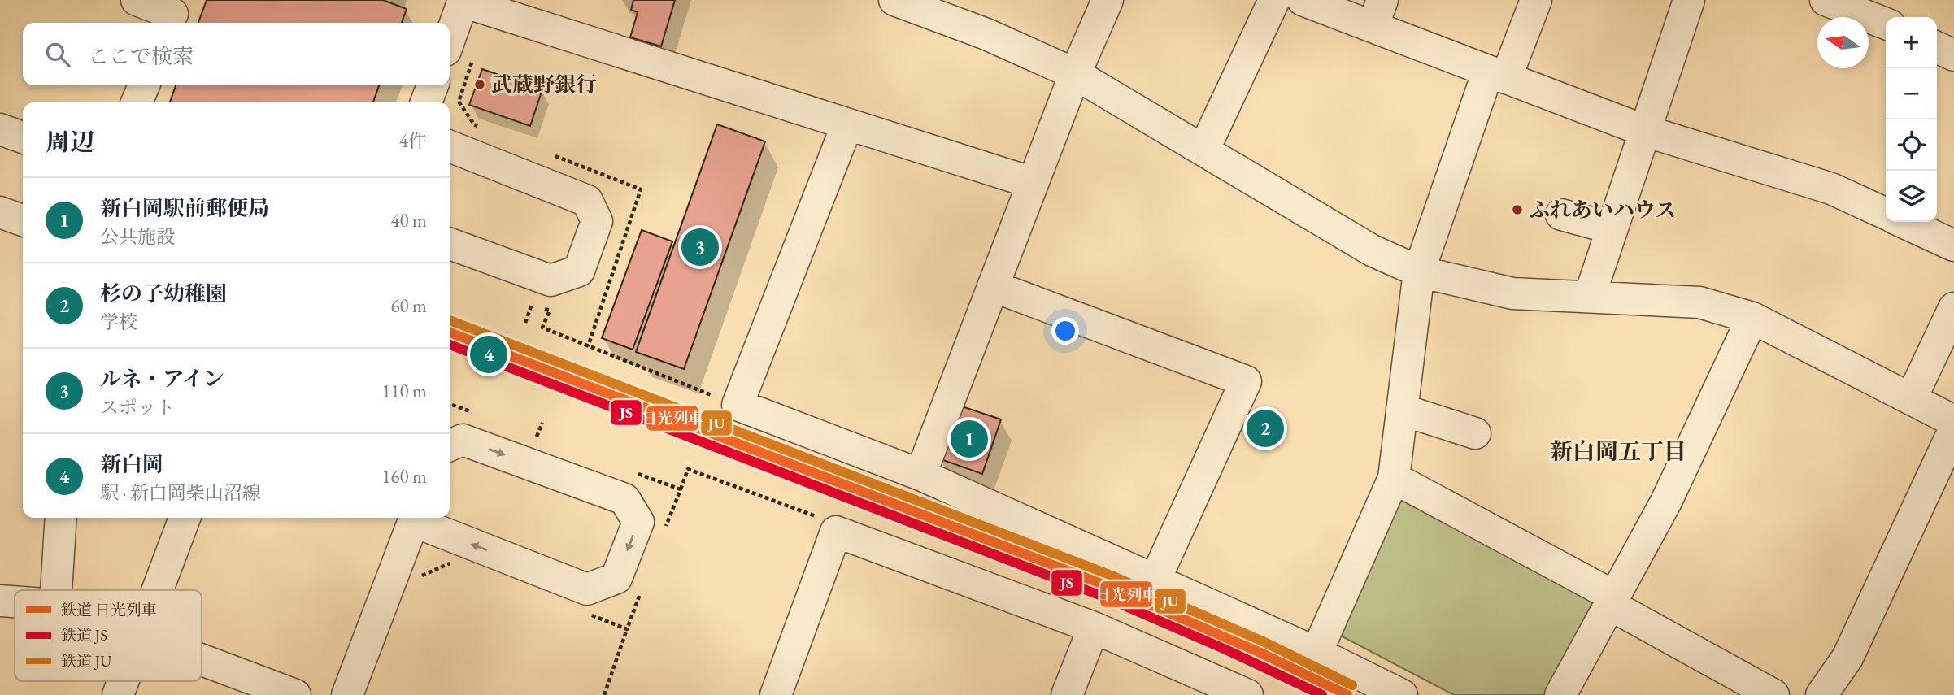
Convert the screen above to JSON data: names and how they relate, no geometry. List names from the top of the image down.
{
  "districts": ["新白岡五丁目"],
  "places": ["武蔵野銀行", "ふれあいハウス"],
  "lines": ["rail line JU", "rail line 日光列車", "rail line JS"],
  "legend": ["鉄道 日光列車", "鉄道 JS", "鉄道 JU"],
  "north": "left",
  "page": {
    "map_buttons": ["+", "−"],
    "search": "ここで検索",
    "heading": ["周辺", "4件"],
    "list": [
      {
        "mark": "1",
        "name": "新白岡駅前郵便局",
        "note": "公共施設",
        "value": "40 m"
      },
      {
        "mark": "2",
        "name": "杉の子幼稚園",
        "note": "学校",
        "value": "60 m"
      },
      {
        "mark": "3",
        "name": "ルネ・アイン",
        "note": "スポット",
        "value": "110 m"
      },
      {
        "mark": "4",
        "name": "新白岡",
        "note": "駅 · 新白岡柴山沼線",
        "value": "160 m"
      }
    ],
    "pins": [
      "3",
      "4",
      "2",
      "1"
    ]
  }
}
